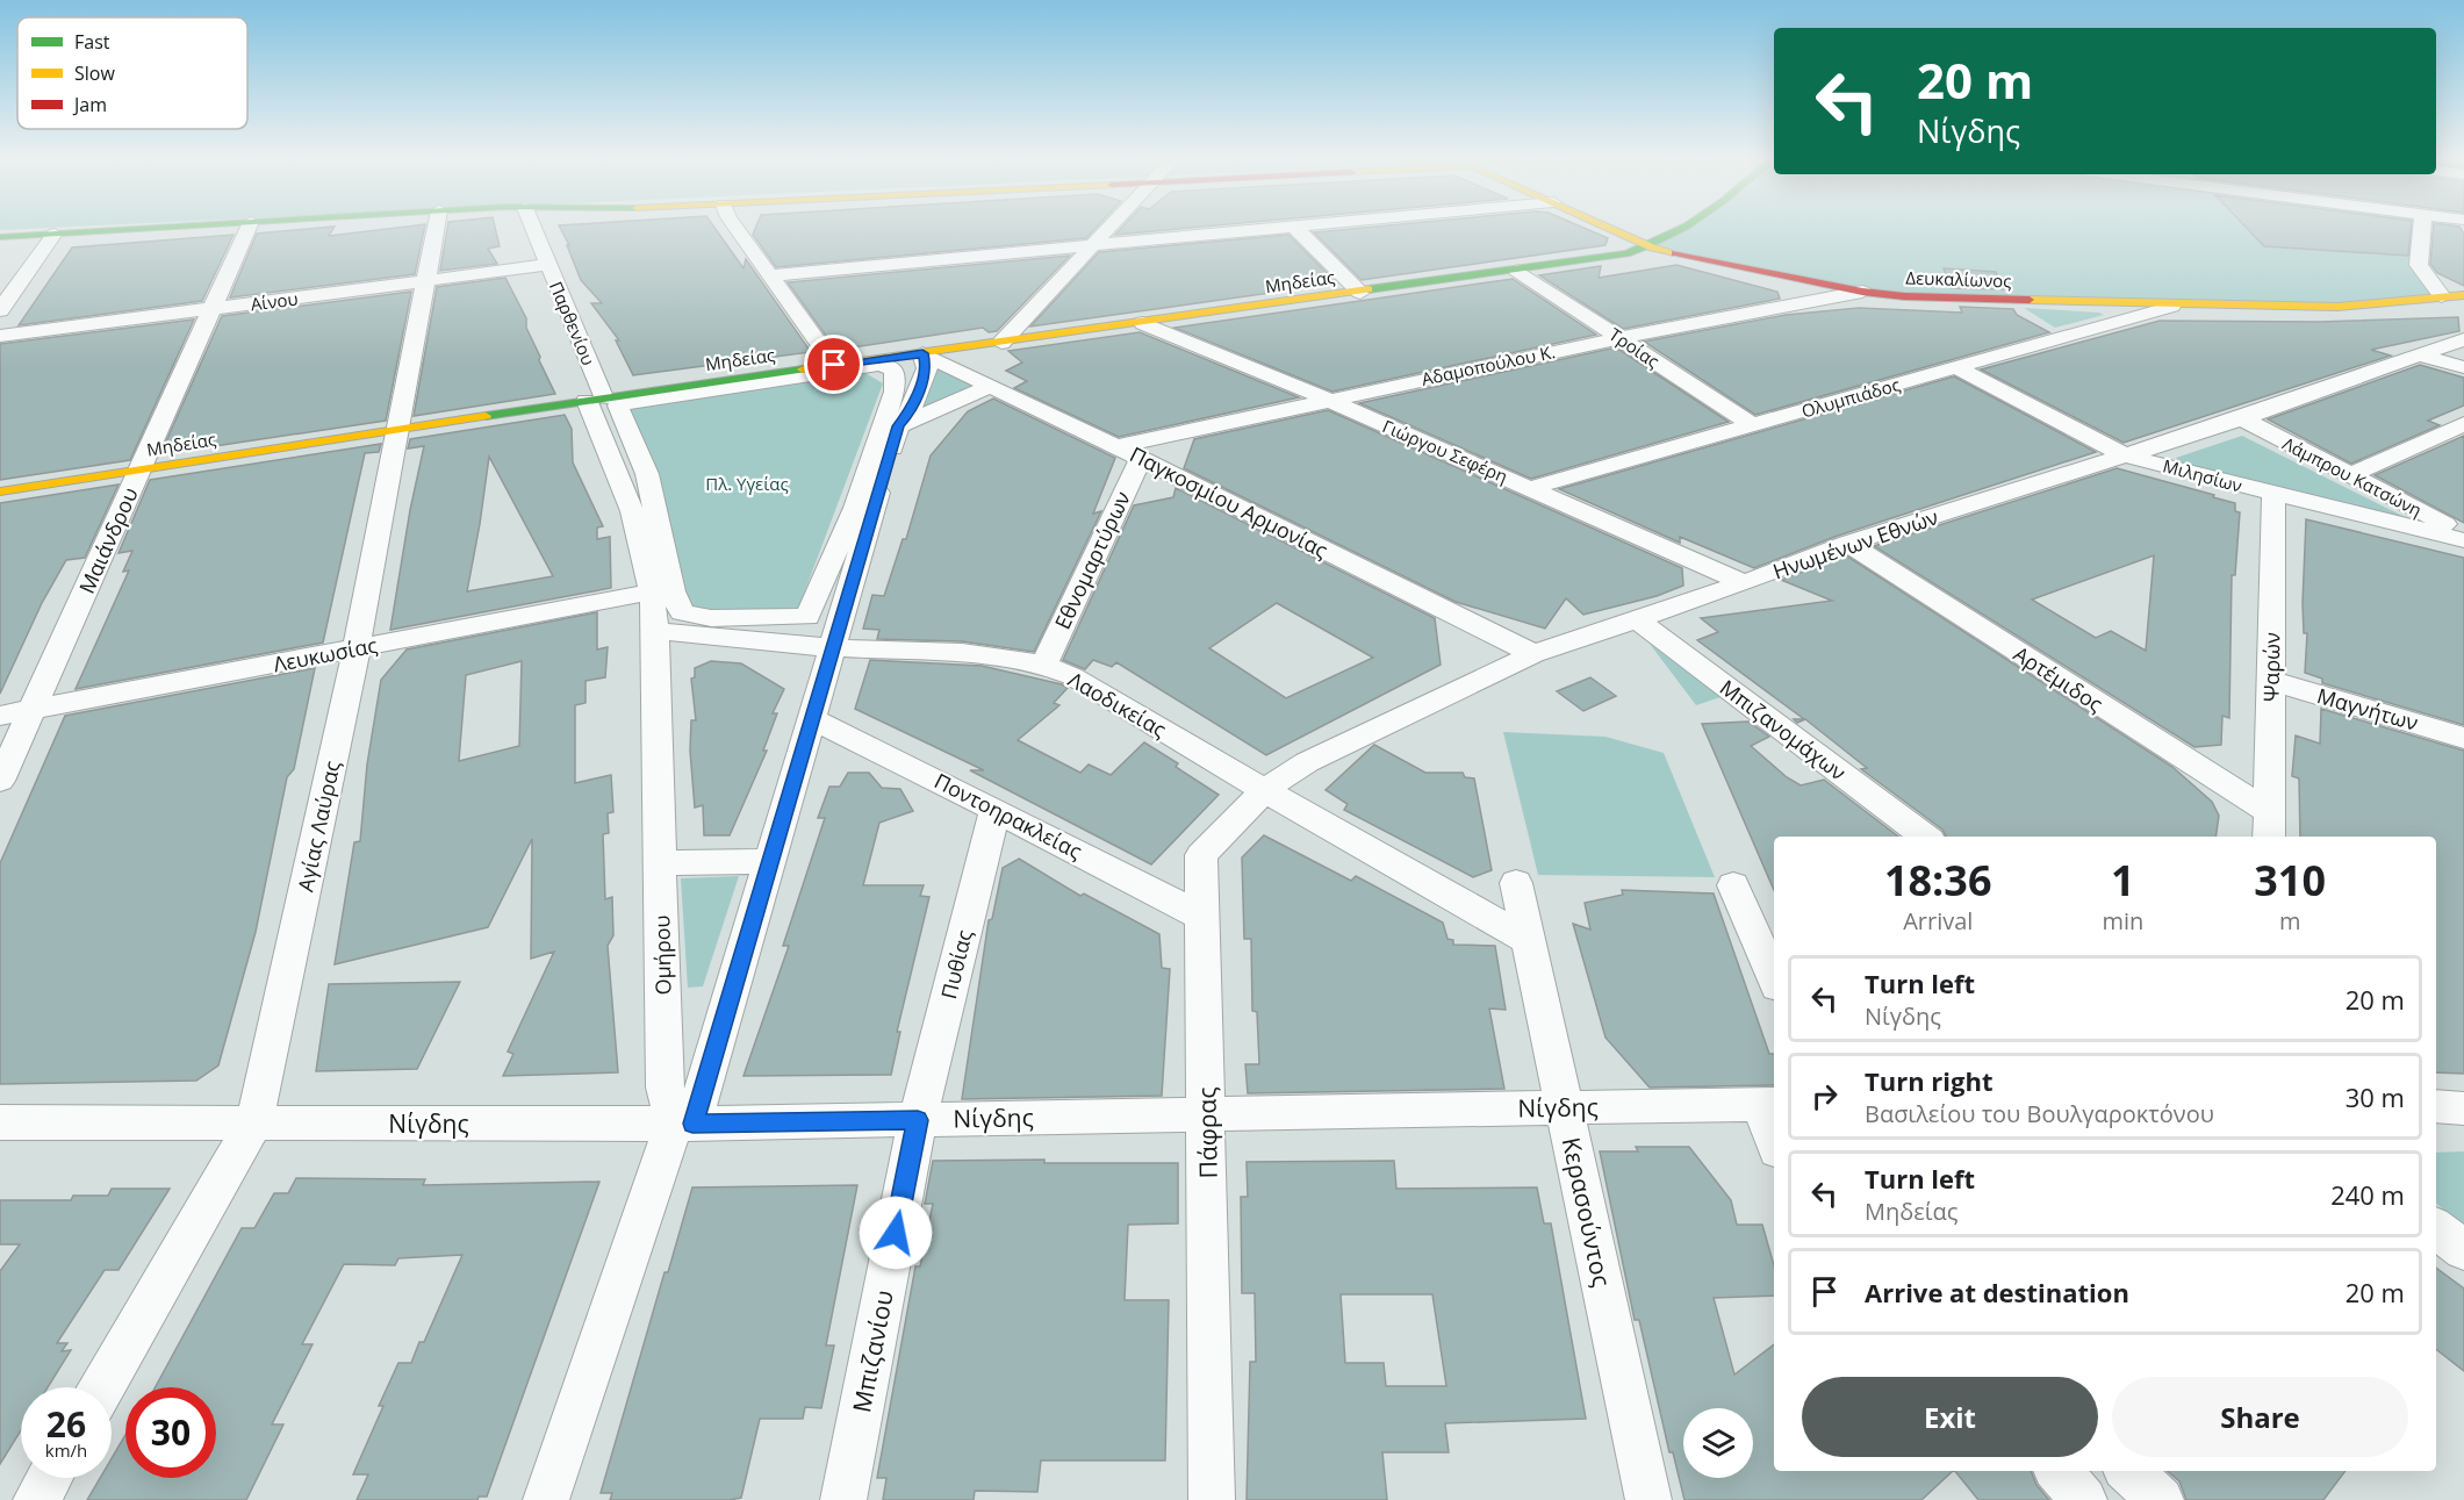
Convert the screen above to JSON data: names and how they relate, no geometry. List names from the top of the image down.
{
  "streets": {
    "street": [
      "Δευκαλίωνος",
      "Μηδείας",
      "Αίνου",
      "Παρθενίου",
      "Τροίας",
      "Αδαμοπούλου Κ.",
      "Ολυμπιάδος",
      "Γιώργου Σεφέρη",
      "Μιλησίων",
      "Λάμπρου Κατσώνη",
      "Παγκοσμίου Αρμονίας",
      "Μαιάνδρου",
      "Ηνωμένων Εθνών",
      "Εθνομαρτύρων",
      "Λευκωσίας",
      "Ψαρών",
      "Αρτέμιδος",
      "Λαοδικείας",
      "Μαγνήτων",
      "Μπιζανομάχων",
      "Ποντοηρακλείας",
      "Αγίας Λαύρας",
      "Ομήρου",
      "Πυθίας",
      "Νίγδης",
      "Πάφρας",
      "Κερασούντος",
      "Μπιζανίου"
    ]
  },
  "crossings": [
    ["Δευκαλίωνος", "Μηδείας"],
    ["Δευκαλίωνος", "Αδαμοπούλου Κ."],
    ["Δευκαλίωνος", "Ολυμπιάδος"],
    ["Μηδείας", "Παρθενίου"],
    ["Μηδείας", "Τροίας"],
    ["Μηδείας", "Γιώργου Σεφέρη"],
    ["Μηδείας", "Παγκοσμίου Αρμονίας"],
    ["Μηδείας", "Μαιάνδρου"],
    ["Μηδείας", "Αγίας Λαύρας"],
    ["Μηδείας", "Ομήρου"],
    ["Αίνου", "Παρθενίου"],
    ["Αίνου", "Μαιάνδρου"],
    ["Αίνου", "Αγίας Λαύρας"],
    ["Παρθενίου", "Ομήρου"],
    ["Τροίας", "Αδαμοπούλου Κ."],
    ["Τροίας", "Ολυμπιάδος"],
    ["Αδαμοπούλου Κ.", "Γιώργου Σεφέρη"],
    ["Αδαμοπούλου Κ.", "Παγκοσμίου Αρμονίας"],
    ["Ολυμπιάδος", "Γιώργου Σεφέρη"],
    ["Ολυμπιάδος", "Μιλησίων"],
    ["Γιώργου Σεφέρη", "Ηνωμένων Εθνών"],
    ["Μιλησίων", "Ηνωμένων Εθνών"],
    ["Μιλησίων", "Ψαρών"],
    ["Λάμπρου Κατσώνη", "Ηνωμένων Εθνών"],
    ["Παγκοσμίου Αρμονίας", "Ηνωμένων Εθνών"],
    ["Παγκοσμίου Αρμονίας", "Εθνομαρτύρων"],
    ["Μαιάνδρου", "Λευκωσίας"],
    ["Ηνωμένων Εθνών", "Αρτέμιδος"],
    ["Ηνωμένων Εθνών", "Λαοδικείας"],
    ["Ηνωμένων Εθνών", "Μπιζανομάχων"],
    ["Ηνωμένων Εθνών", "Πάφρας"],
    ["Εθνομαρτύρων", "Λαοδικείας"],
    ["Λευκωσίας", "Αγίας Λαύρας"],
    ["Λευκωσίας", "Ομήρου"],
    ["Ψαρών", "Αρτέμιδος"],
    ["Ψαρών", "Μαγνήτων"],
    ["Λαοδικείας", "Ομήρου"],
    ["Λαοδικείας", "Πάφρας"],
    ["Λαοδικείας", "Κερασούντος"],
    ["Ποντοηρακλείας", "Πυθίας"],
    ["Ποντοηρακλείας", "Πάφρας"],
    ["Αγίας Λαύρας", "Νίγδης"],
    ["Ομήρου", "Νίγδης"],
    ["Πυθίας", "Νίγδης"],
    ["Πυθίας", "Μπιζανίου"],
    ["Νίγδης", "Πάφρας"],
    ["Νίγδης", "Κερασούντος"],
    ["Νίγδης", "Μπιζανίου"]
  ],
  "parks": ["Πλ. Υγείας"],
  "legend": ["Fast", "Slow", "Jam"],
  "page": {
    "turn": ["20 m", "Νίγδης"],
    "eta": [
      "18:36",
      "Arrival",
      "1",
      "min",
      "310",
      "m"
    ],
    "list": [
      {
        "name": "Turn left",
        "note": "Νίγδης",
        "value": "20 m"
      },
      {
        "name": "Turn right",
        "note": "Βασιλείου του Βουλγαροκτόνου",
        "value": "30 m"
      },
      {
        "name": "Turn left",
        "note": "Μηδείας",
        "value": "240 m"
      },
      {
        "name": "Arrive at destination",
        "value": "20 m"
      }
    ],
    "buttons": ["Exit", "Share"],
    "speed": "26 km/h",
    "limit": "30"
  }
}
